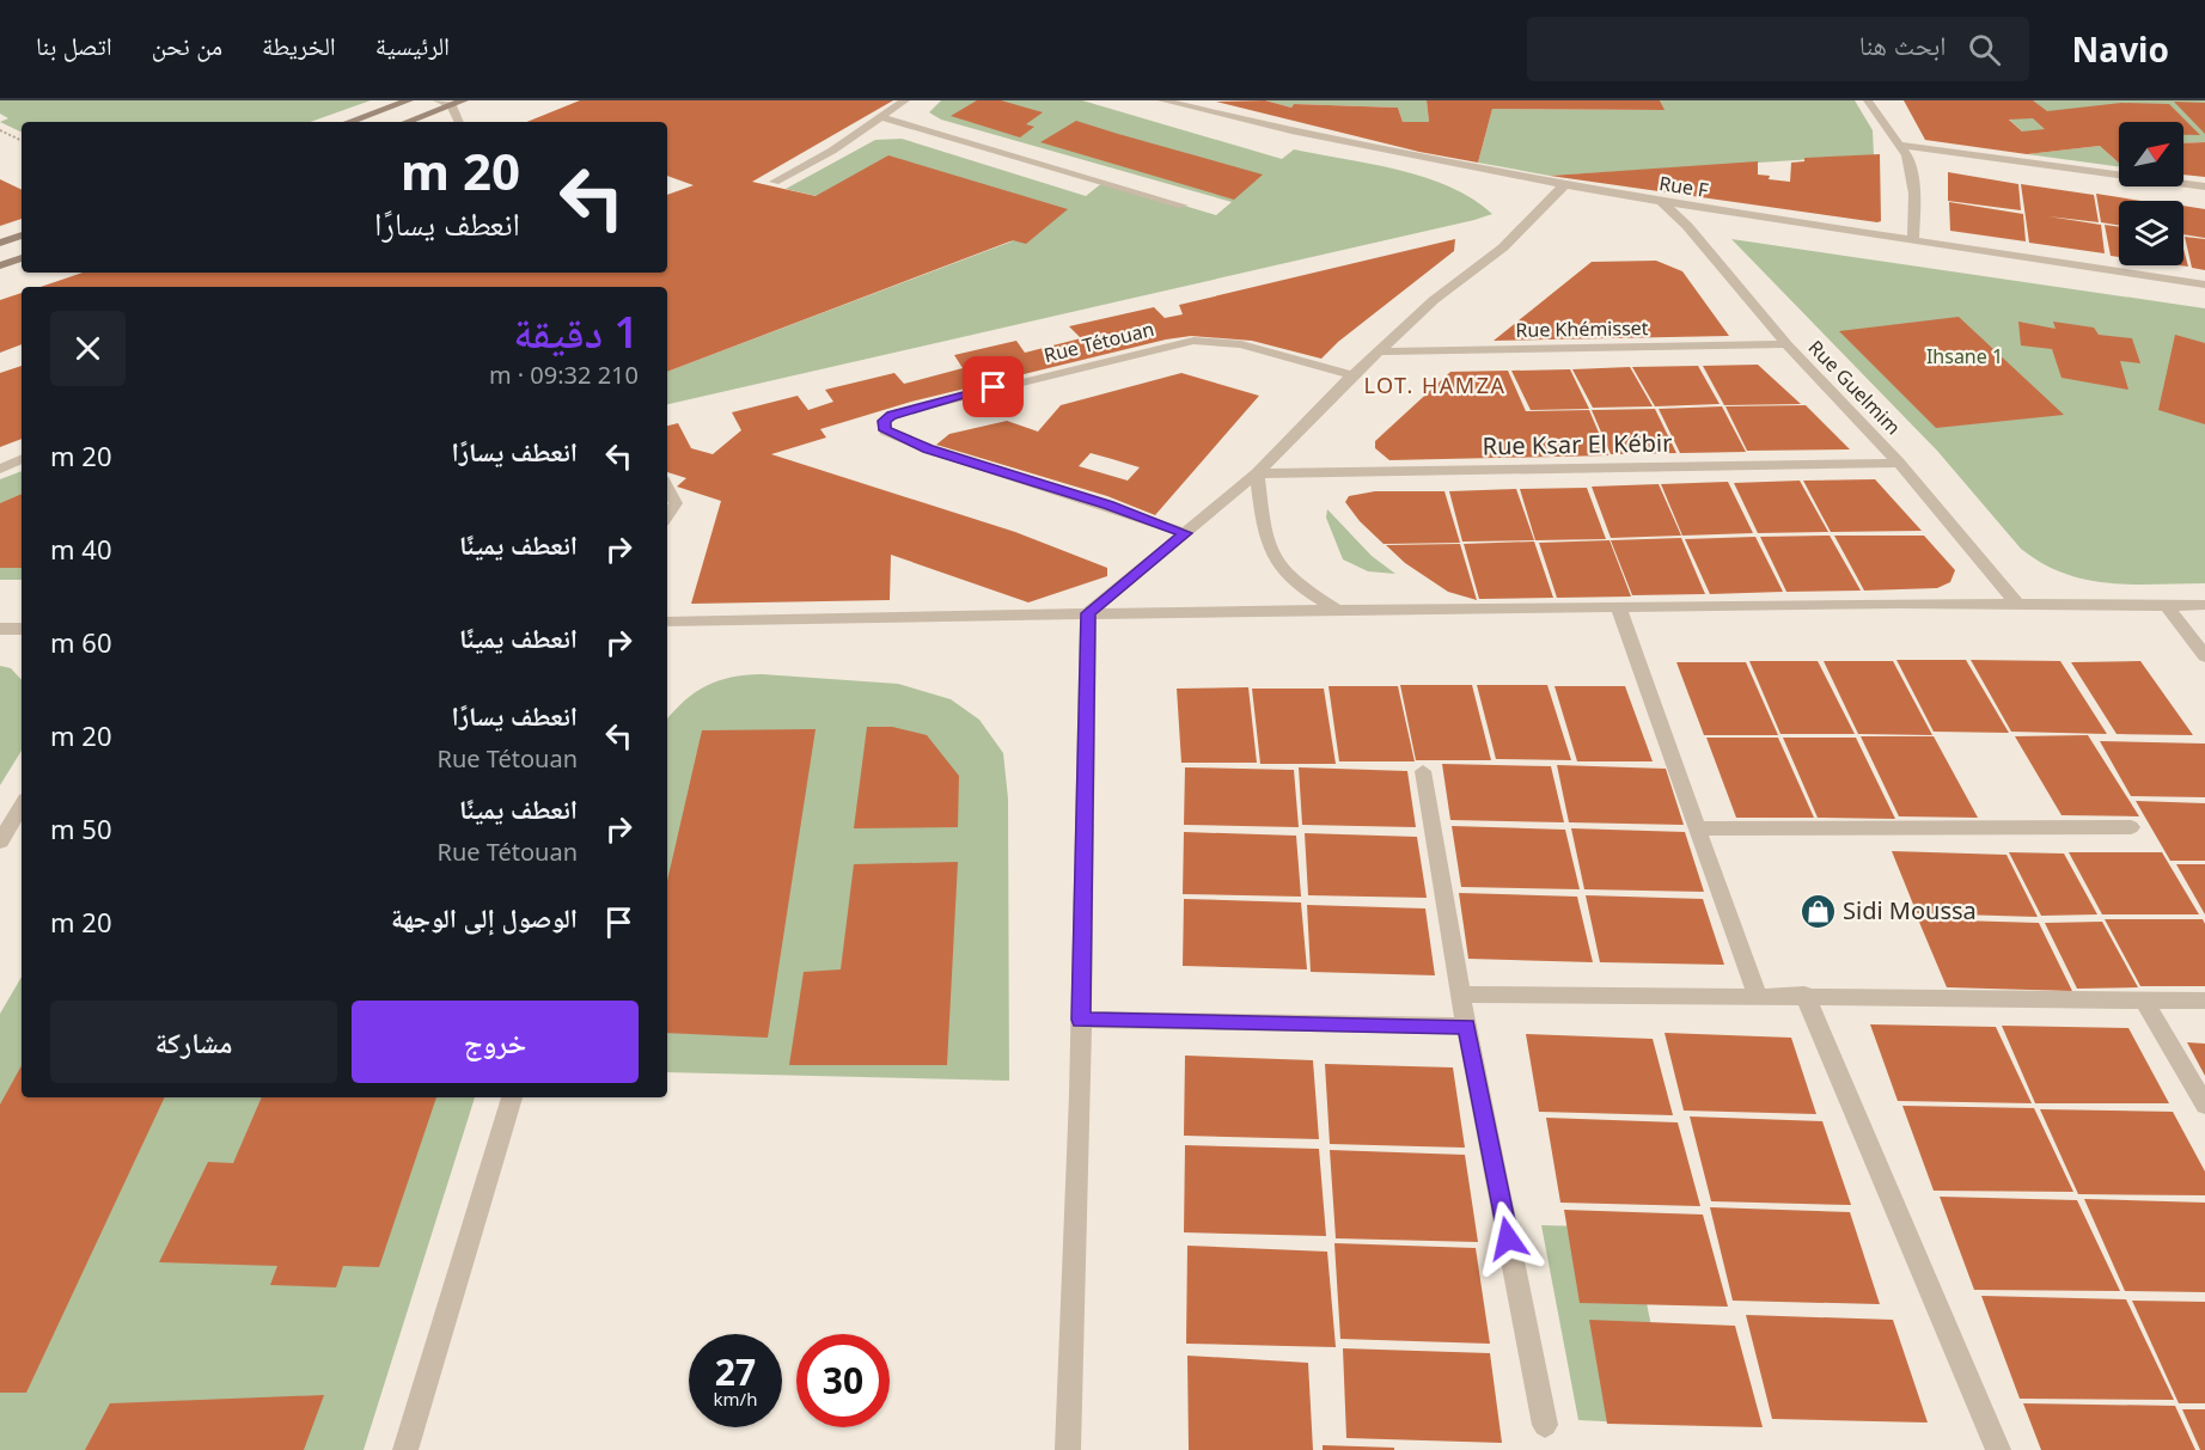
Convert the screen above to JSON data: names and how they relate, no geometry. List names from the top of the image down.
{
  "streets": {
    "street": [
      "Rue F",
      "Rue Khémisset",
      "Rue Tétouan",
      "Rue Guelmim",
      "Rue Ksar El Kébir"
    ]
  },
  "crossings": [
    ["Rue F", "Rue Guelmim"],
    ["Rue Khémisset", "Rue Guelmim"],
    ["Rue Guelmim", "Rue Ksar El Kébir"]
  ],
  "districts": ["LOT. HAMZA"],
  "parks": ["Ihsane 1"],
  "places": {
    "shop": ["Sidi Moussa"]
  },
  "north": "top right",
  "page": {
    "header": "Navio",
    "search": "ابحث هنا",
    "nav": [
      "الرئيسية",
      "الخريطة",
      "من نحن",
      "اتصل بنا"
    ],
    "turn": ["20 m", "انعطف يسارًا"],
    "heading": ["1 دقيقة", "210 m · 09:32"],
    "list": [
      {
        "name": "انعطف يسارًا",
        "value": "20 m"
      },
      {
        "name": "انعطف يمينًا",
        "value": "40 m"
      },
      {
        "name": "انعطف يمينًا",
        "value": "60 m"
      },
      {
        "name": "انعطف يسارًا",
        "note": "Rue Tétouan",
        "value": "20 m"
      },
      {
        "name": "انعطف يمينًا",
        "note": "Rue Tétouan",
        "value": "50 m"
      },
      {
        "name": "الوصول إلى الوجهة",
        "value": "20 m"
      }
    ],
    "buttons": ["خروج", "مشاركة"],
    "speed": "27 km/h",
    "limit": "30"
  }
}
